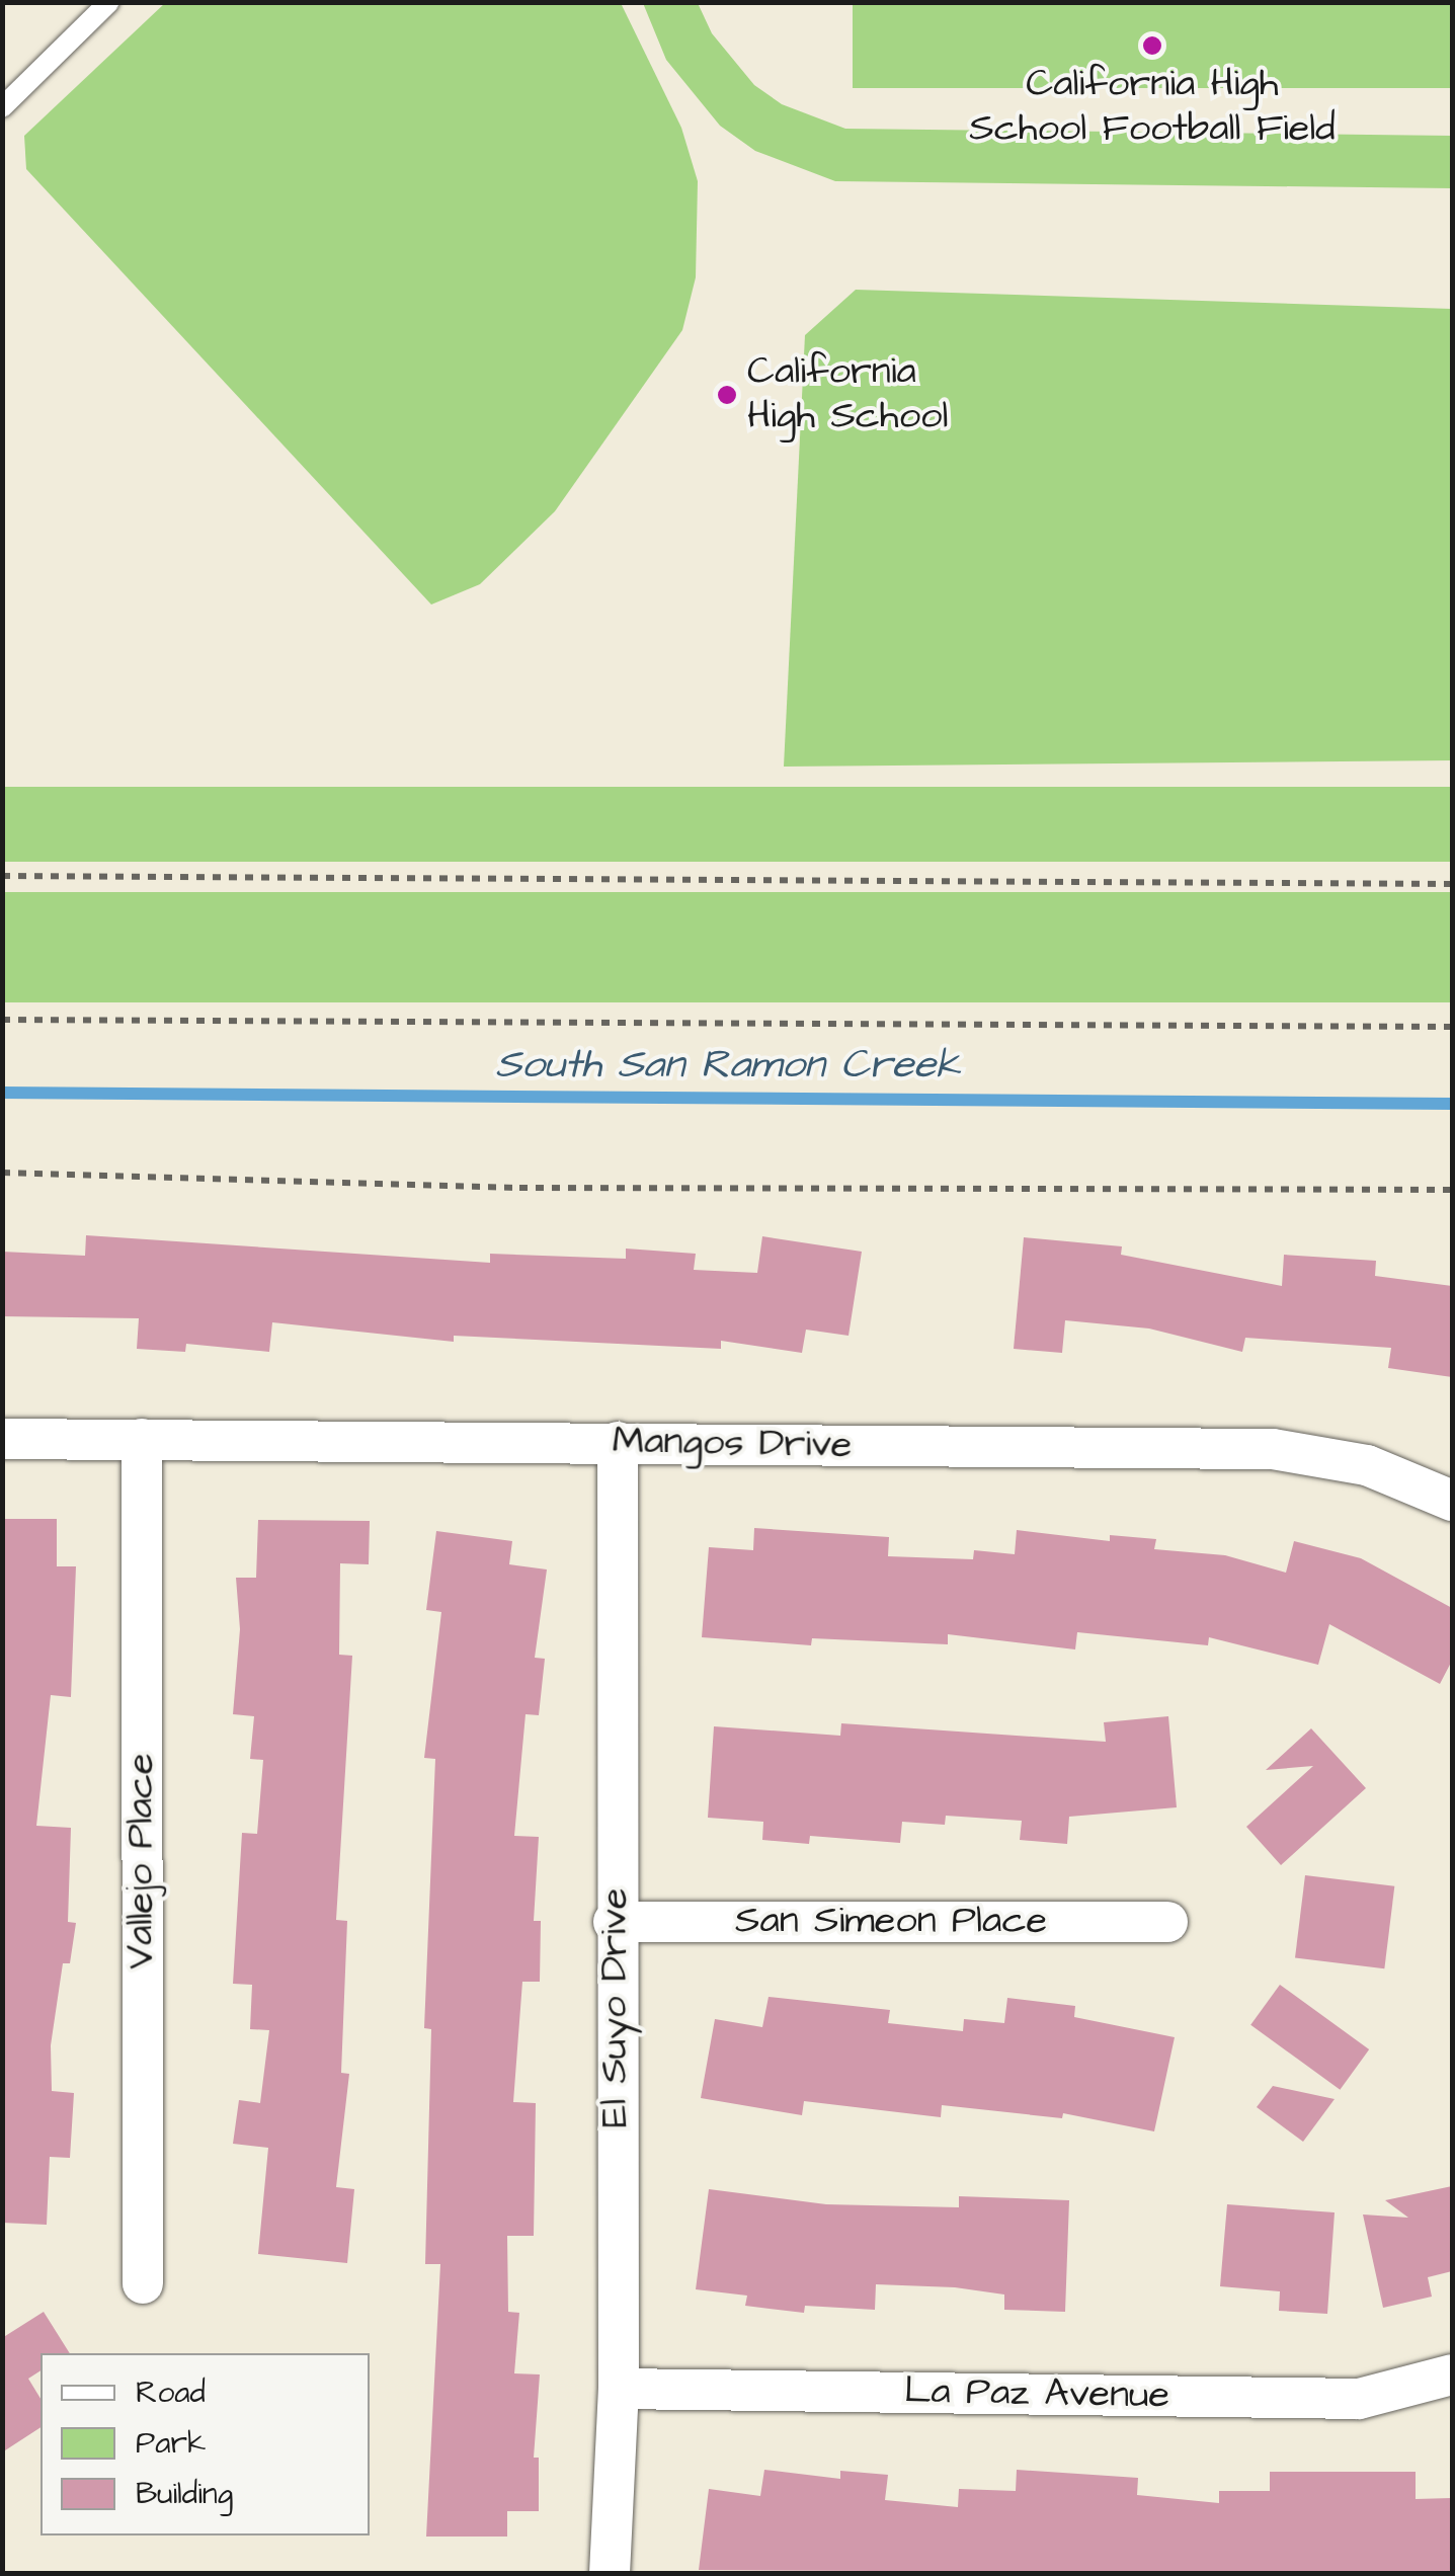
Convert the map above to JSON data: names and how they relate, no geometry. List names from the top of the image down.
{
  "streets": {
    "street": [
      "Mangos Drive",
      "Vallejo Place",
      "San Simeon Place",
      "El Suyo Drive",
      "La Paz Avenue"
    ]
  },
  "crossings": [
    ["Mangos Drive", "Vallejo Place"],
    ["Mangos Drive", "El Suyo Drive"],
    ["San Simeon Place", "El Suyo Drive"],
    ["El Suyo Drive", "La Paz Avenue"]
  ],
  "water": ["South San Ramon Creek"],
  "places": ["California High School Football Field", "California High School"],
  "legend": ["Road", "Park", "Building"]
}
